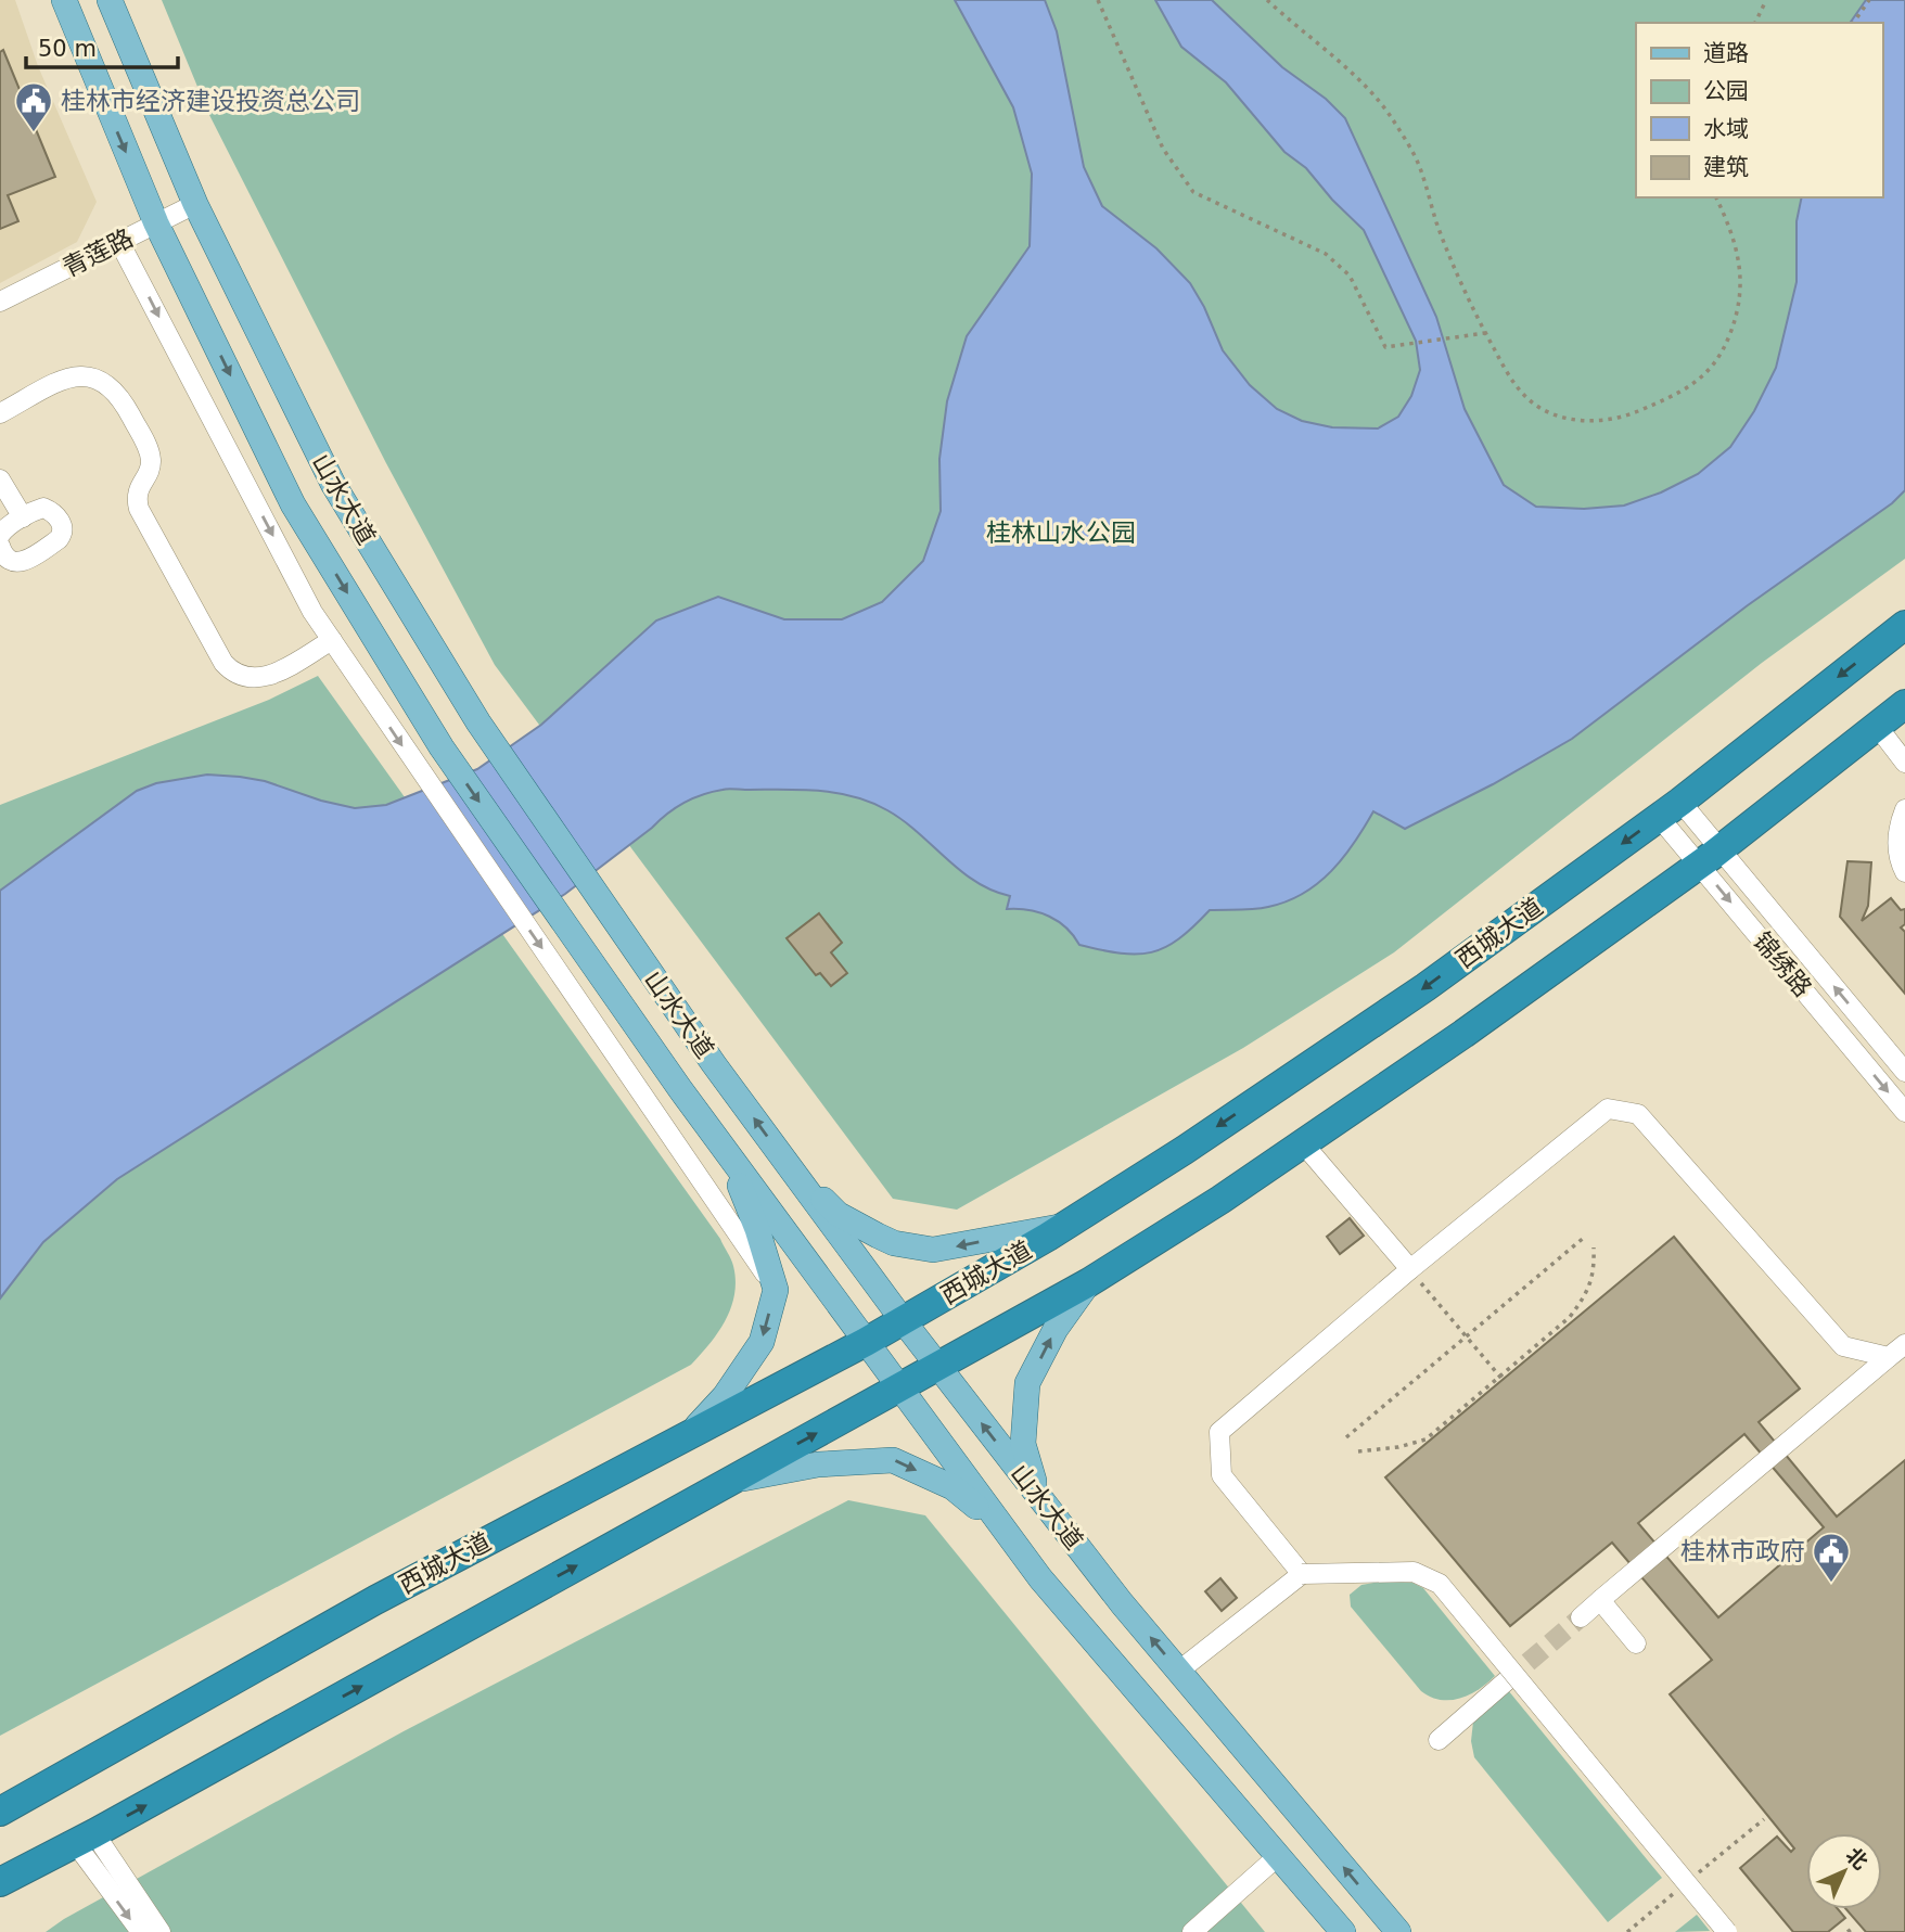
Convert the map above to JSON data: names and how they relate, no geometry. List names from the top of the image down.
{
  "streets": {
    "highway": ["西城大道"],
    "main road": ["山水大道"],
    "street": ["青莲路", "锦绣路"]
  },
  "crossings": [
    ["青莲路", "山水大道"],
    ["山水大道", "西城大道"],
    ["西城大道", "锦绣路"]
  ],
  "parks": ["桂林山水公园"],
  "places": {
    "public building": ["桂林市经济建设投资总公司", "桂林市政府"]
  },
  "legend": [
    "道路",
    "公园",
    "水域",
    "建筑"
  ],
  "scale_bar": "50 m",
  "north": "top right"
}
